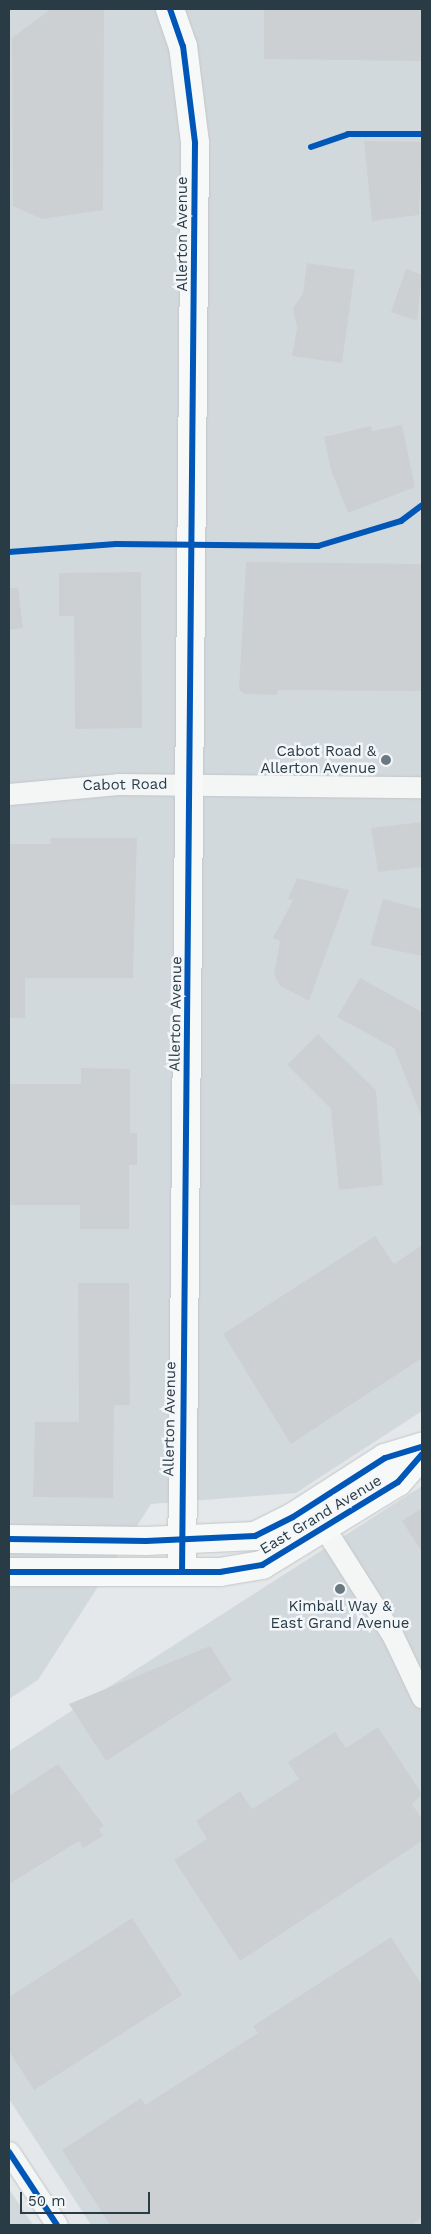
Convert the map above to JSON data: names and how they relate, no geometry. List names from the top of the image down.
{
  "streets": {
    "street": ["Allerton Avenue", "Cabot Road", "East Grand Avenue"]
  },
  "crossings": [
    ["Allerton Avenue", "Cabot Road"],
    ["Allerton Avenue", "East Grand Avenue"]
  ],
  "places": ["Cabot Road & Allerton Avenue", "Kimball Way & East Grand Avenue"],
  "scale_bar": "50 m"
}
